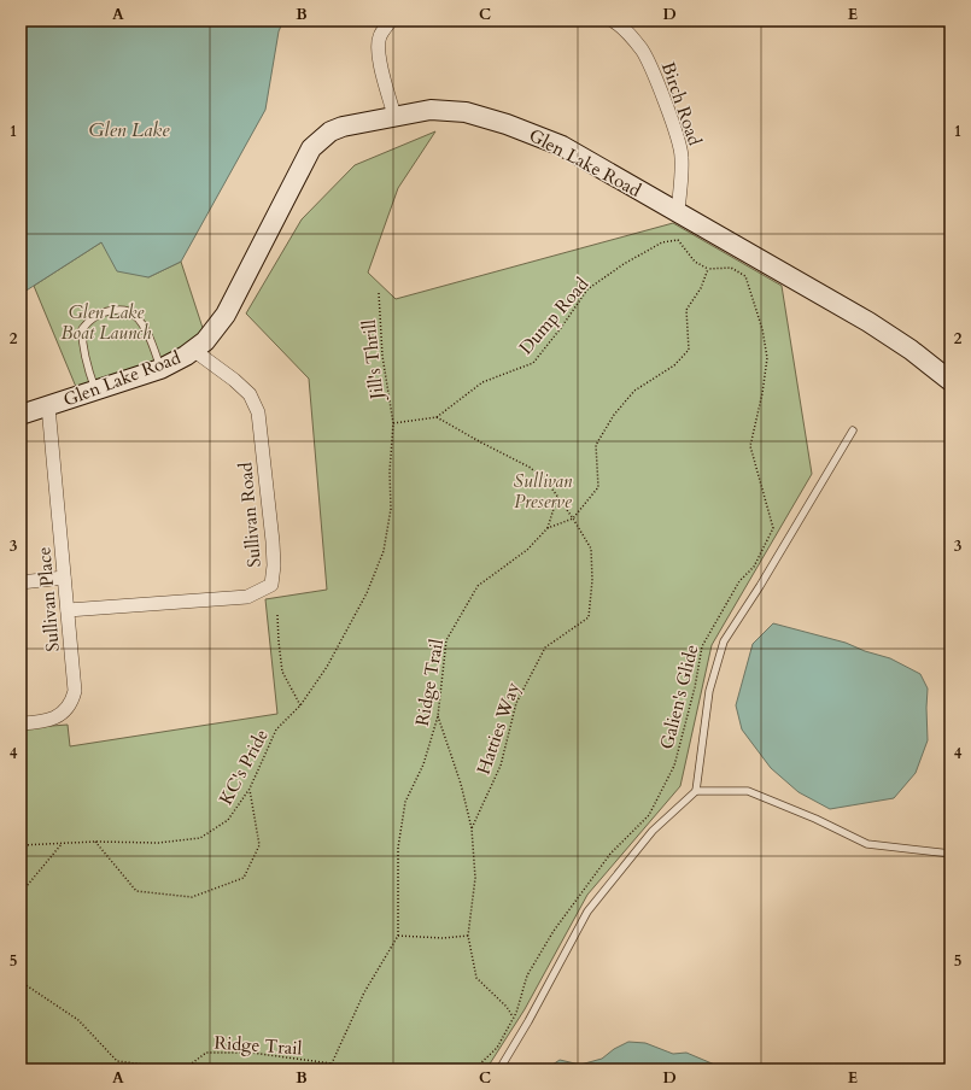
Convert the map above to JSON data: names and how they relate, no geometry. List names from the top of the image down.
{
  "streets": {
    "street": [
      "Birch Road",
      "Glen Lake Road",
      "Sullivan Road",
      "Sullivan Place"
    ],
    "path": [
      "Dump Road",
      "Jill's Thrill",
      "Ridge Trail",
      "Galien's Glide",
      "Hatties Way",
      "KC's Pride"
    ]
  },
  "crossings": [
    ["Birch Road", "Glen Lake Road"],
    ["Glen Lake Road", "Sullivan Road"],
    ["Glen Lake Road", "Sullivan Place"],
    ["Dump Road", "Galien's Glide"],
    ["Dump Road", "Hatties Way"],
    ["Jill's Thrill", "KC's Pride"],
    ["Sullivan Road", "Sullivan Place"],
    ["Ridge Trail", "Hatties Way"]
  ],
  "water": ["Glen Lake"],
  "parks": ["Glen Lake Boat Launch", "Sullivan Preserve"],
  "grid": {
    "columns": [
      "A",
      "B",
      "C",
      "D",
      "E"
    ],
    "rows": [
      "1",
      "2",
      "3",
      "4",
      "5"
    ]
  }
}
